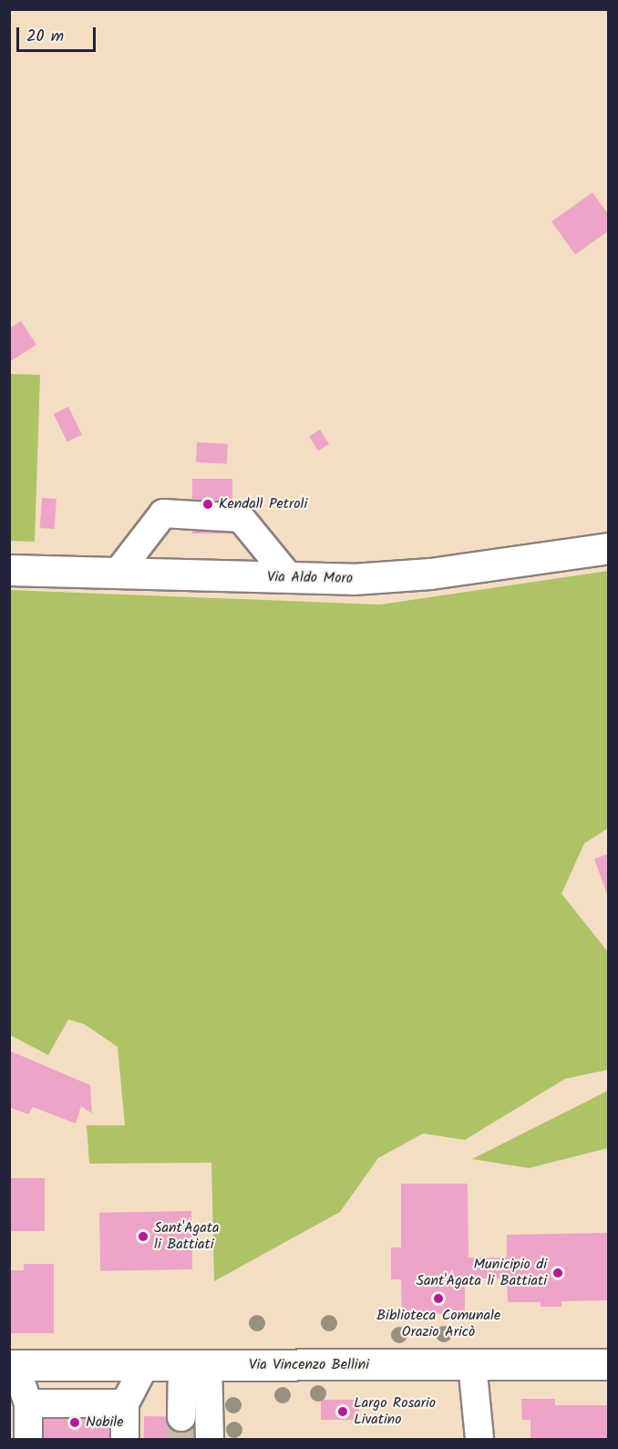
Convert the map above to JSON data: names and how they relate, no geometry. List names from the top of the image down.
{
  "streets": {
    "main road": ["Via Aldo Moro", "Via Vincenzo Bellini"]
  },
  "places": [
    "Kendall Petroli",
    "Sant'Agata li Battiati",
    "Municipio di Sant'Agata li Battiati",
    "Biblioteca Comunale Orazio Aricò",
    "Largo Rosario Livatino",
    "Nobile"
  ],
  "scale_bar": "20 m"
}
